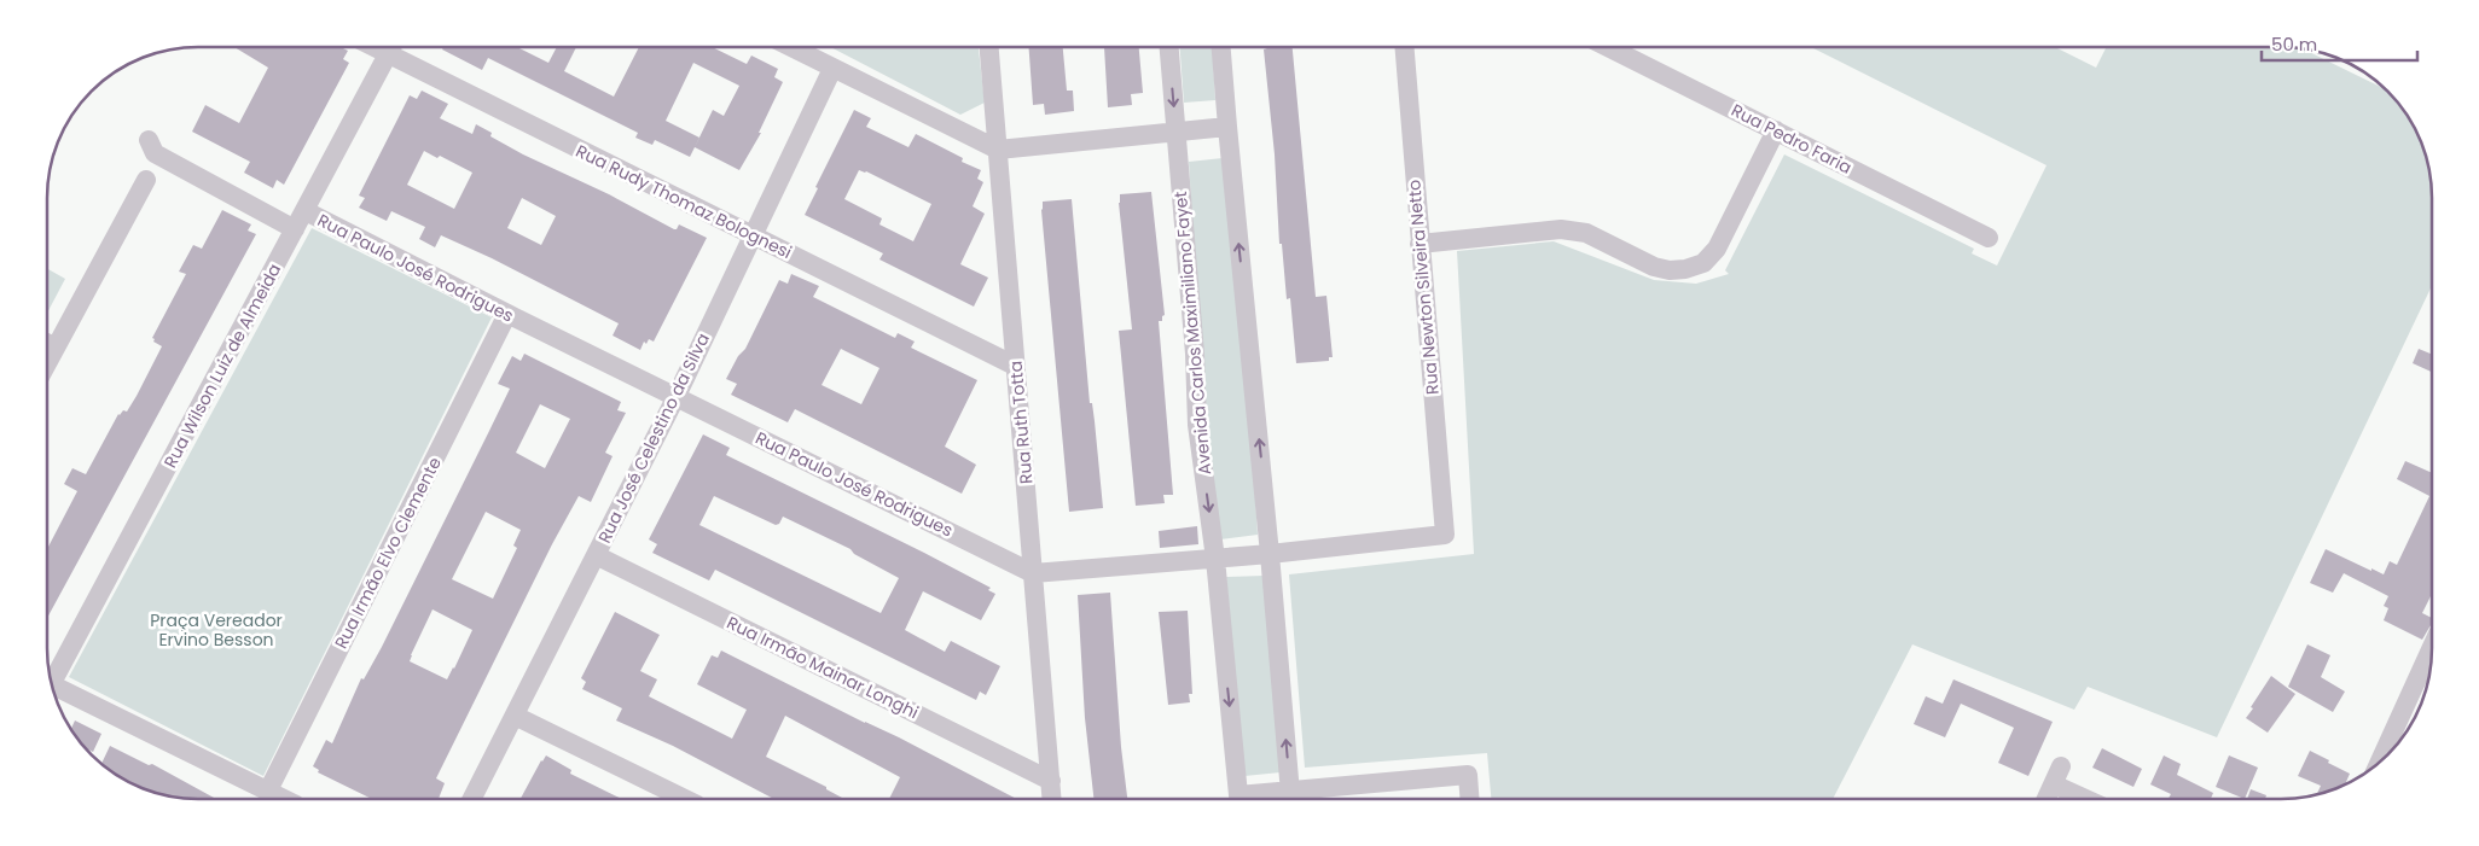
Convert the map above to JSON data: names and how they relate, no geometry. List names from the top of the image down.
{
  "streets": {
    "street": [
      "Rua Pedro Faria",
      "Rua Rudy Thomaz Bolognesi",
      "Rua Paulo José Rodrigues",
      "Rua Newton Silveira Netto",
      "Avenida Carlos Maximiliano Fayet",
      "Rua Wilson Luiz de Almeida",
      "Rua Ruth Totta",
      "Rua José Celestino da Silva",
      "Rua Irmão Elvo Clemente",
      "Rua Irmão Mainar Longhi"
    ]
  },
  "crossings": [
    ["Rua Rudy Thomaz Bolognesi", "Rua Ruth Totta"],
    ["Rua Rudy Thomaz Bolognesi", "Rua José Celestino da Silva"],
    ["Rua Paulo José Rodrigues", "Rua Wilson Luiz de Almeida"],
    ["Rua Paulo José Rodrigues", "Rua Ruth Totta"],
    ["Rua Paulo José Rodrigues", "Rua José Celestino da Silva"],
    ["Rua Paulo José Rodrigues", "Rua Irmão Elvo Clemente"],
    ["Rua Ruth Totta", "Rua Irmão Mainar Longhi"],
    ["Rua José Celestino da Silva", "Rua Irmão Mainar Longhi"]
  ],
  "parks": ["Praça Vereador Ervino Besson"],
  "scale_bar": "50 m"
}
